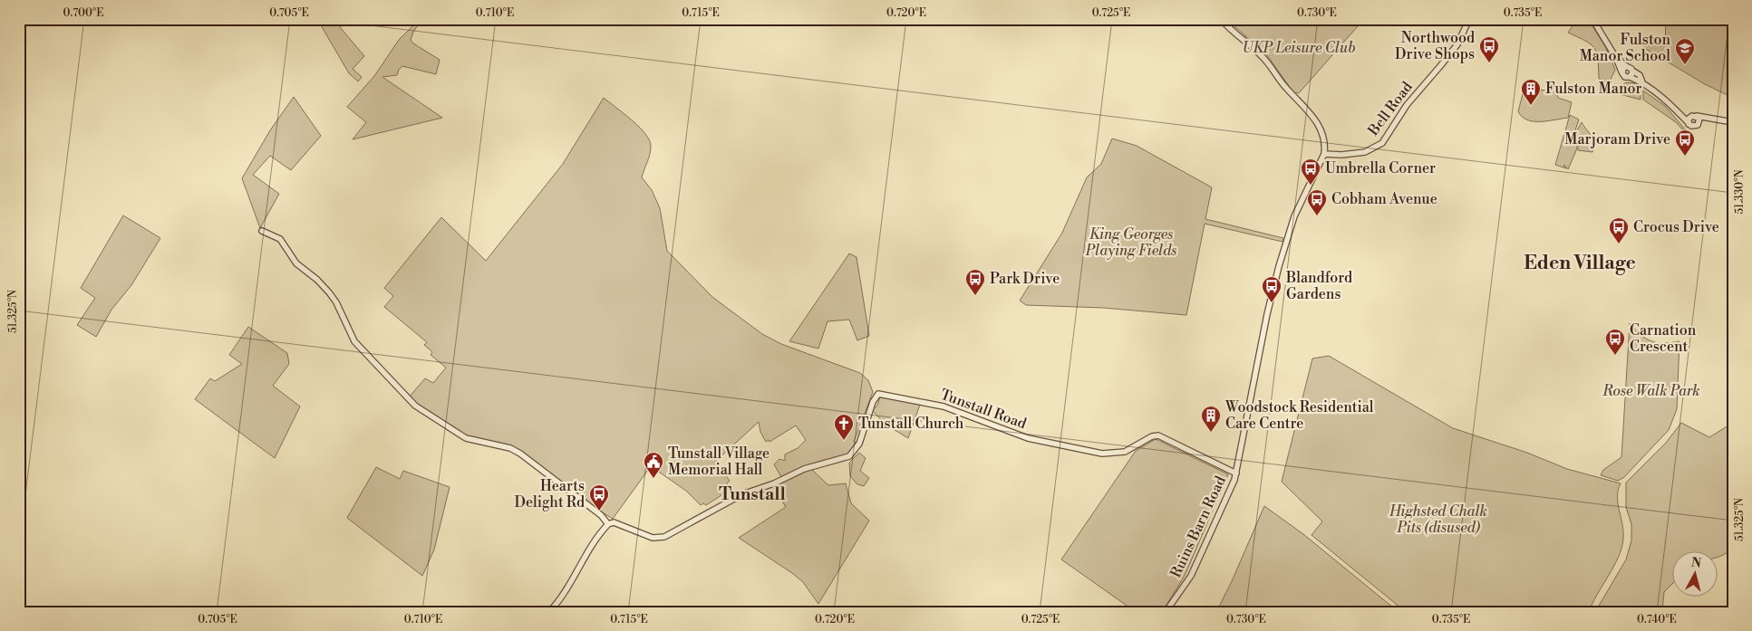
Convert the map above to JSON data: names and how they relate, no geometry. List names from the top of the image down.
{
  "streets": {
    "street": ["Bell Road", "Tunstall Road", "Ruins Barn Road"]
  },
  "crossings": [
    ["Bell Road", "Ruins Barn Road"],
    ["Tunstall Road", "Ruins Barn Road"]
  ],
  "districts": ["Eden Village", "Tunstall"],
  "parks": [
    "UKP Leisure Club",
    "King Georges Playing Fields",
    "Rose Walk Park",
    "Highsted Chalk Pits (disused)"
  ],
  "places": {
    "bus stop": [
      "Northwood Drive Shops",
      "Marjoram Drive",
      "Umbrella Corner",
      "Cobham Avenue",
      "Crocus Drive",
      "Park Drive",
      "Blandford Gardens",
      "Carnation Crescent",
      "Hearts Delight Rd"
    ],
    "school or university": ["Fulston Manor School"],
    "building": ["Fulston Manor", "Woodstock Residential Care Centre"],
    "church": ["Tunstall Church"],
    "public building": ["Tunstall Village Memorial Hall"]
  },
  "north": "top",
  "coordinates": [
    "0.700°E",
    "0.705°E",
    "0.710°E",
    "0.715°E",
    "0.720°E",
    "0.725°E",
    "0.730°E",
    "0.735°E",
    "51.330°N",
    "51.325°N",
    "0.740°E"
  ]
}
